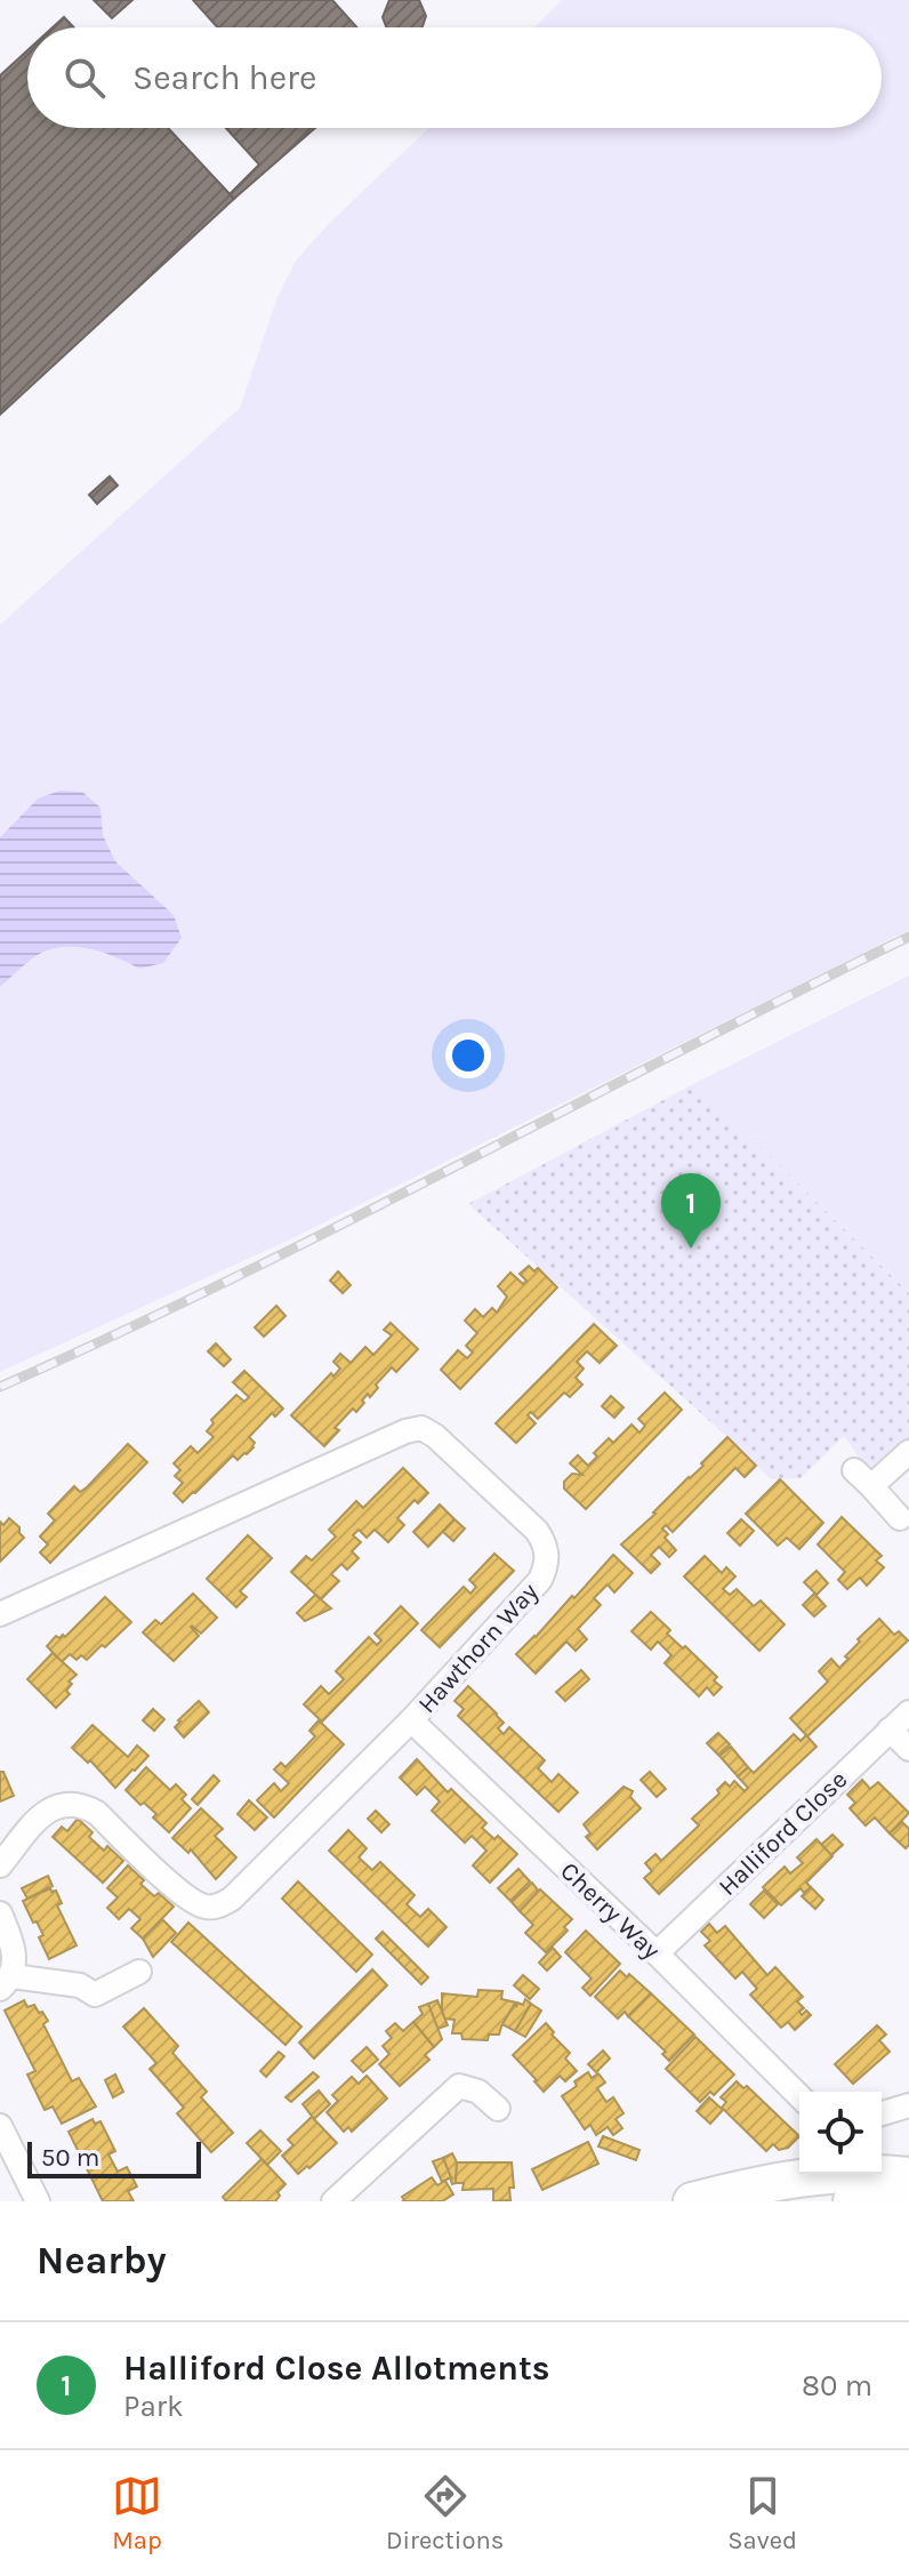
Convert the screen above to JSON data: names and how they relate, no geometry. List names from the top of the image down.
{
  "streets": {
    "street": ["Hawthorn Way", "Halliford Close", "Cherry Way"]
  },
  "crossings": [
    ["Hawthorn Way", "Cherry Way"],
    ["Halliford Close", "Cherry Way"]
  ],
  "scale_bar": "50 m",
  "page": {
    "search": "Search here",
    "pins": "1",
    "scale": "50 m",
    "heading": "Nearby",
    "list": [
      {
        "mark": "1",
        "name": "Halliford Close Allotments",
        "note": "Park",
        "value": "80 m"
      }
    ],
    "nav": ["Map", "Directions", "Saved"]
  }
}
